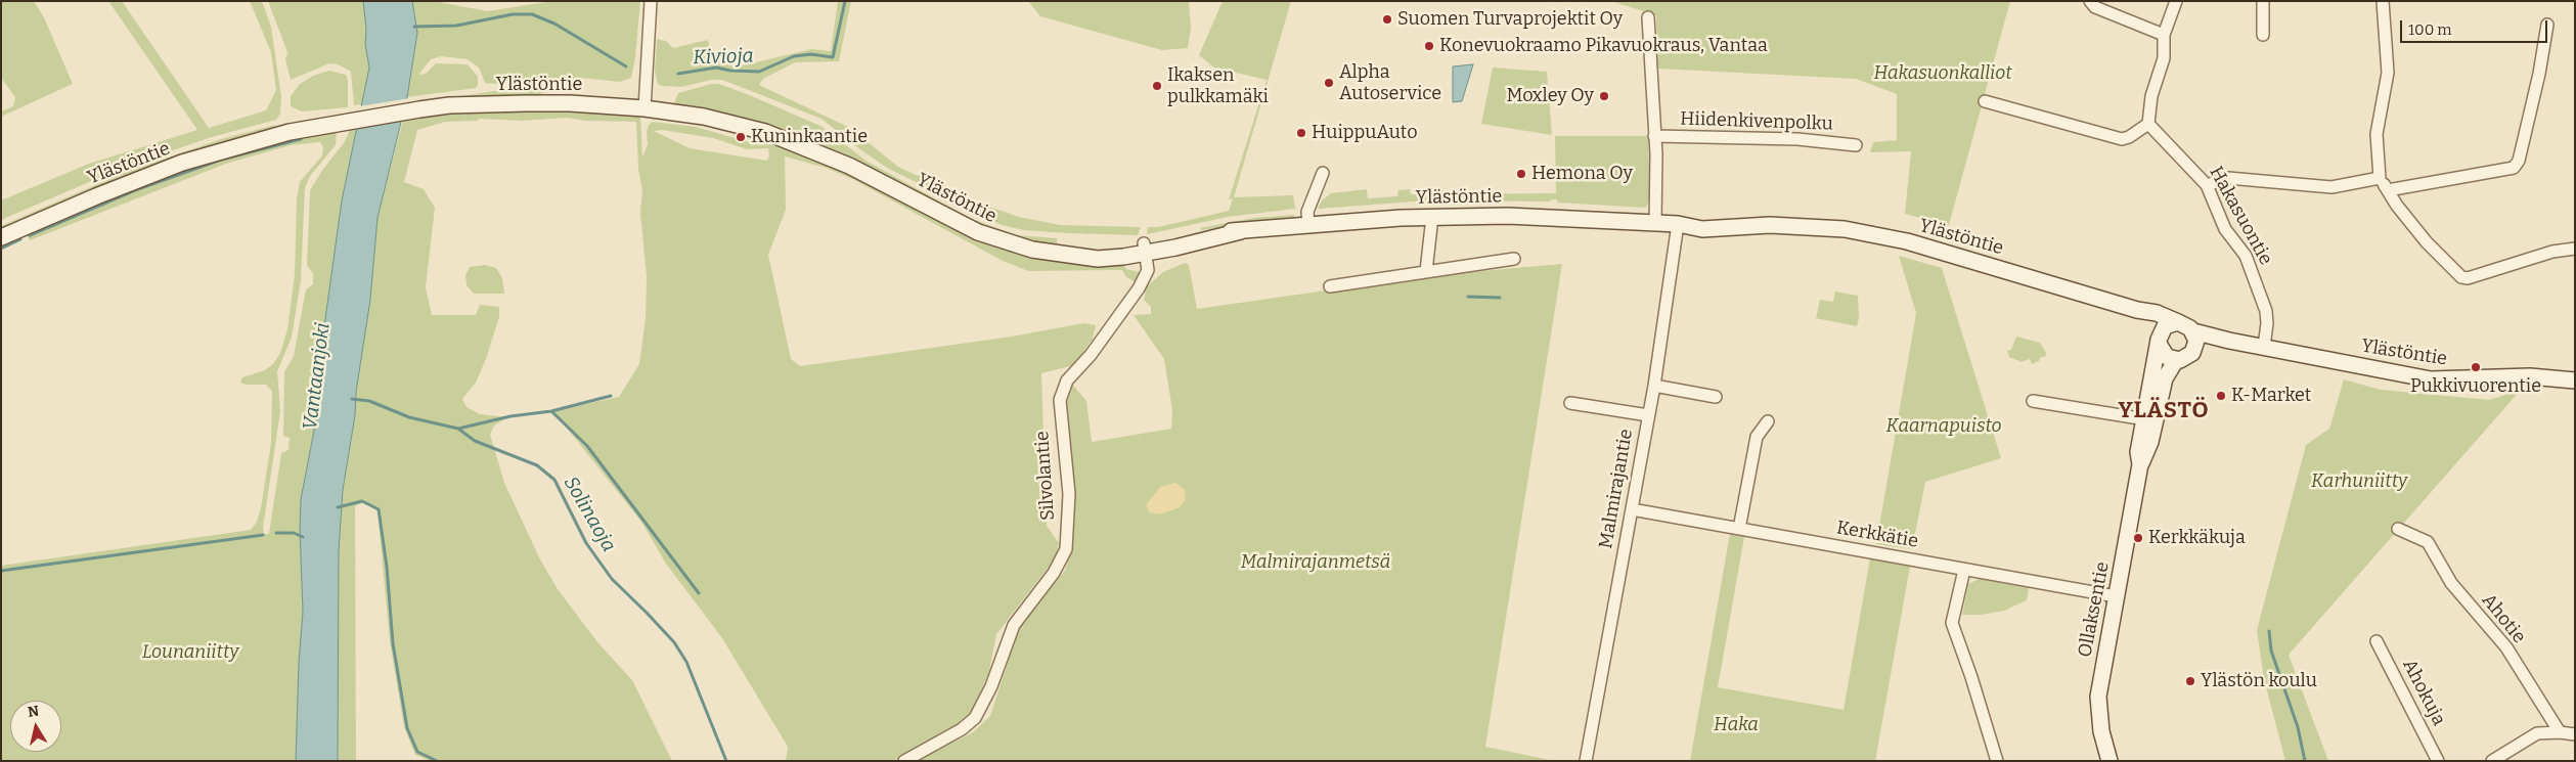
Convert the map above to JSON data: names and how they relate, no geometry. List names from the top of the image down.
{
  "streets": {
    "main road": ["Ylästöntie", "Ollaksentie"],
    "street": [
      "Hiidenkivenpolku",
      "Hakasuontie",
      "Silvolantie",
      "Malmirajantie",
      "Kerkkätie",
      "Ahotie",
      "Ahokuja"
    ]
  },
  "crossings": [
    ["Ylästöntie", "Hakasuontie"],
    ["Ylästöntie", "Silvolantie"],
    ["Ylästöntie", "Malmirajantie"],
    ["Ylästöntie", "Ollaksentie"],
    ["Malmirajantie", "Kerkkätie"],
    ["Kerkkätie", "Ollaksentie"]
  ],
  "districts": ["YLÄSTÖ"],
  "water": ["Kivioja", "Vantaanjoki", "Solinaoja"],
  "parks": [
    "Hakasuonkalliot",
    "Kaarnapuisto",
    "Karhuniitty",
    "Malmirajanmetsä",
    "Lounaniitty",
    "Haka"
  ],
  "places": [
    "Suomen Turvaprojektit Oy",
    "Konevuokraamo Pikavuokraus, Vantaa",
    "Alpha Autoservice",
    "Ikaksen pulkkamäki",
    "Moxley Oy",
    "HuippuAuto",
    "Kuninkaantie",
    "Hemona Oy",
    "Pukkivuorentie",
    "K-Market",
    "Kerkkäkuja",
    "Ylästön koulu"
  ],
  "scale_bar": "100 m",
  "north": "top"
}
